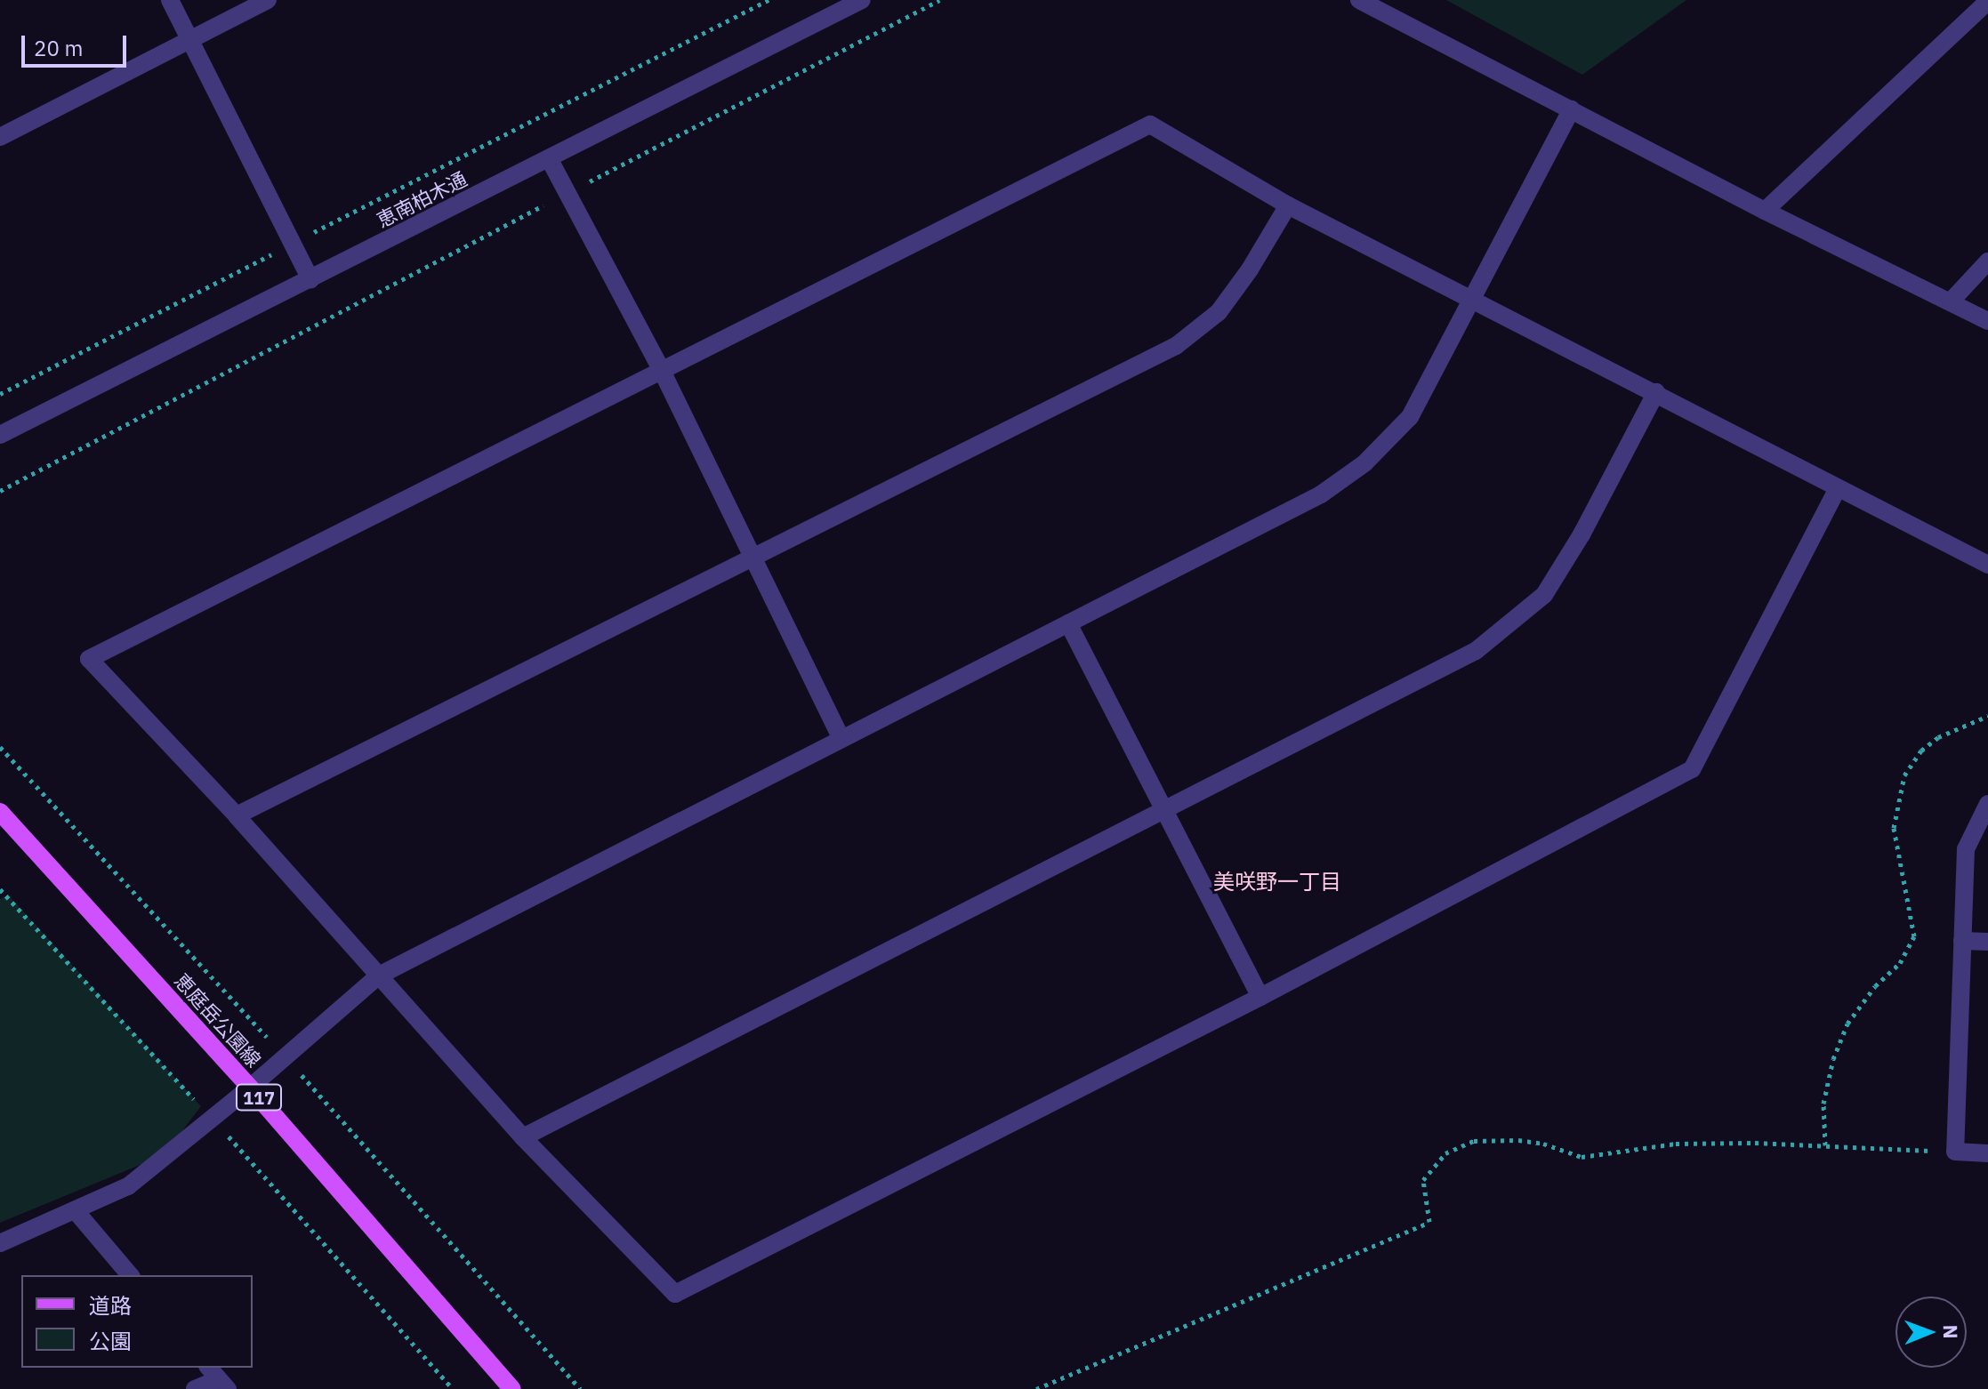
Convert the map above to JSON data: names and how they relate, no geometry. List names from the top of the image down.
{
  "streets": {
    "main road": ["恵庭岳公園線", "117"],
    "street": ["恵南柏木通"]
  },
  "districts": ["美咲野一丁目"],
  "legend": ["道路", "公園"],
  "scale_bar": "20 m",
  "north": "right"
}
